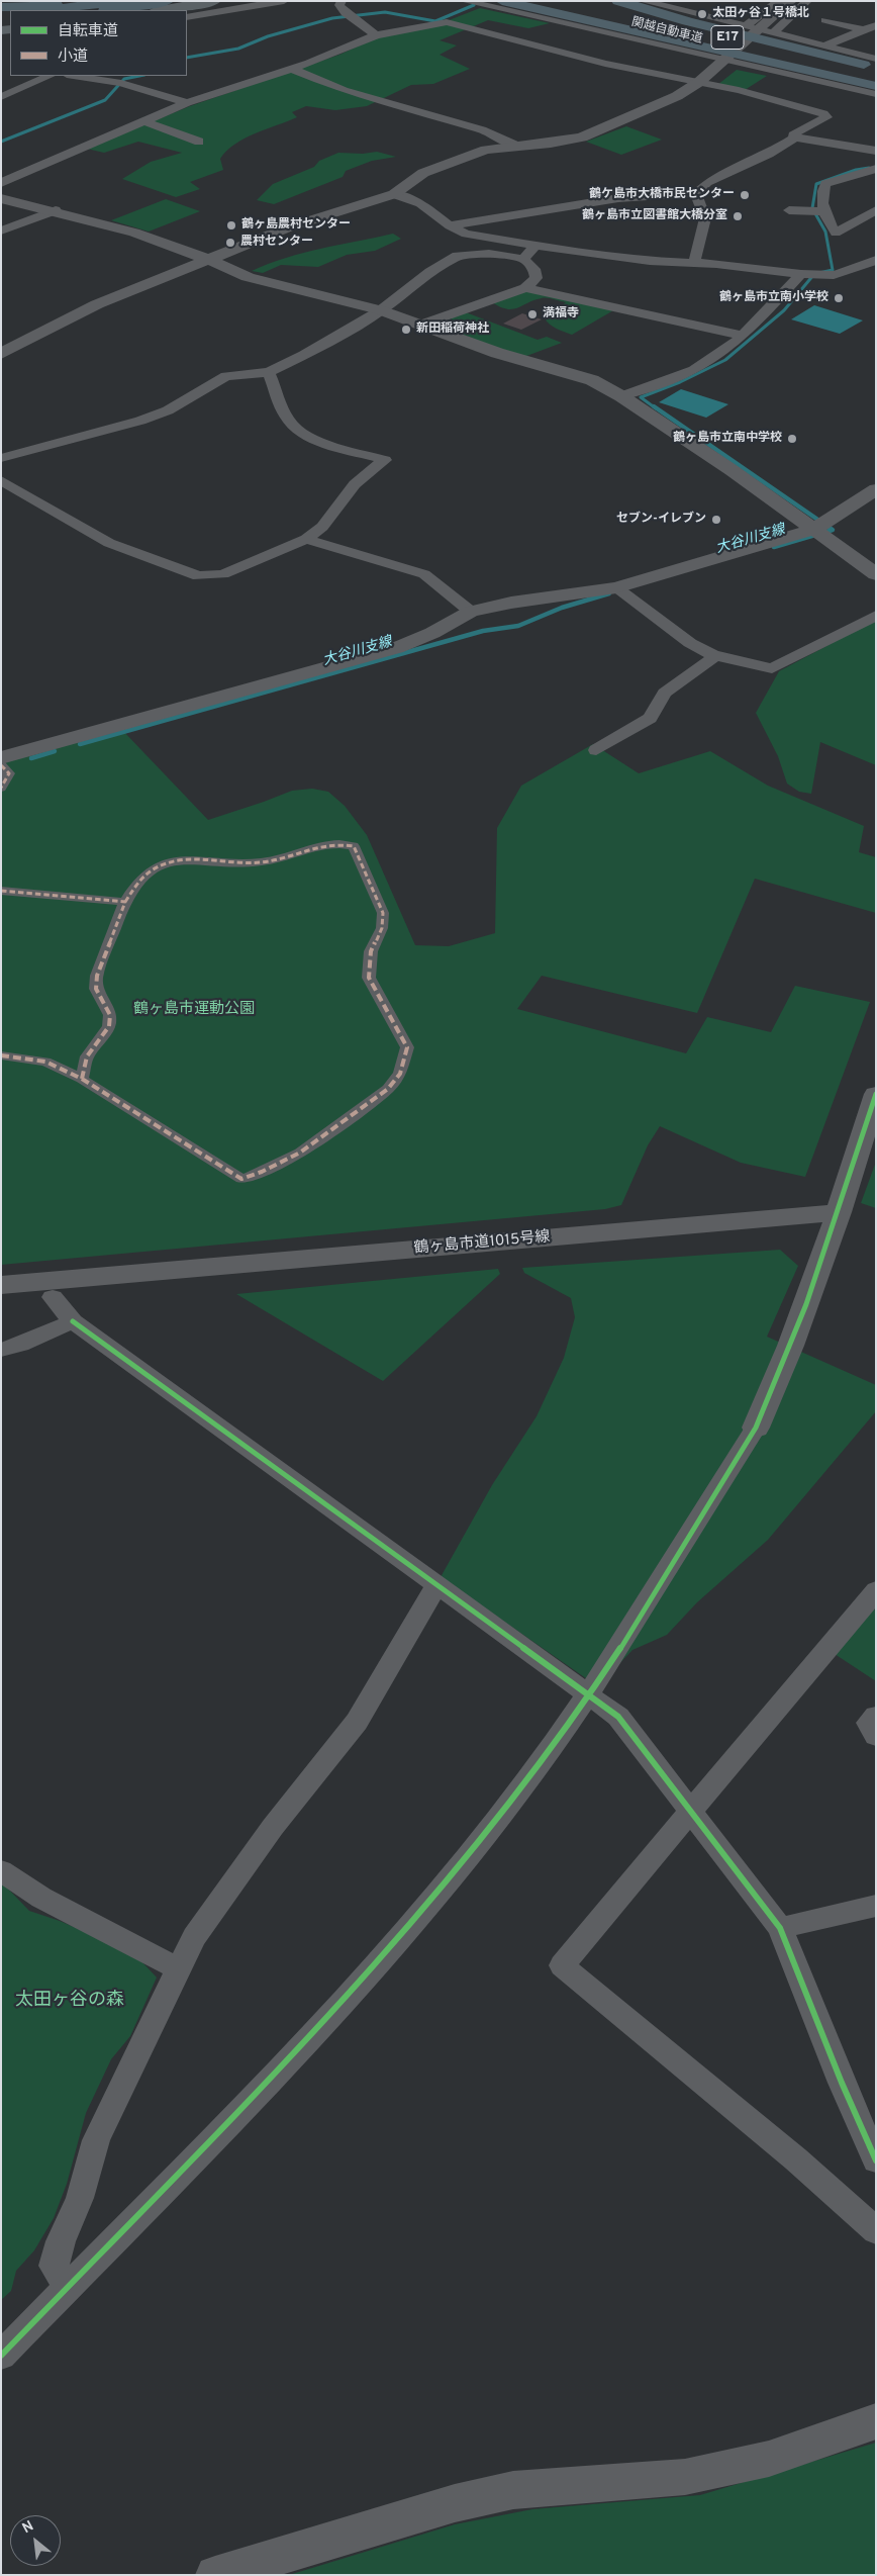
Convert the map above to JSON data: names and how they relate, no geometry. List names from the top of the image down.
{
  "streets": {
    "highway": ["関越自動車道", "E17"],
    "street": ["鶴ヶ島市道1015号線"]
  },
  "water": ["大谷川支線"],
  "parks": ["鶴ヶ島市運動公園", "太田ヶ谷の森"],
  "places": [
    "太田ヶ谷１号橋北",
    "鶴ケ島市大橋市民センター",
    "鶴ヶ島市立図書館大橋分室",
    "鶴ヶ島農村センター",
    "農村センター",
    "鶴ヶ島市立南小学校",
    "満福寺",
    "新田稲荷神社",
    "鶴ヶ島市立南中学校",
    "セブン-イレブン"
  ],
  "legend": ["自転車道", "小道"],
  "north": "top left"
}
